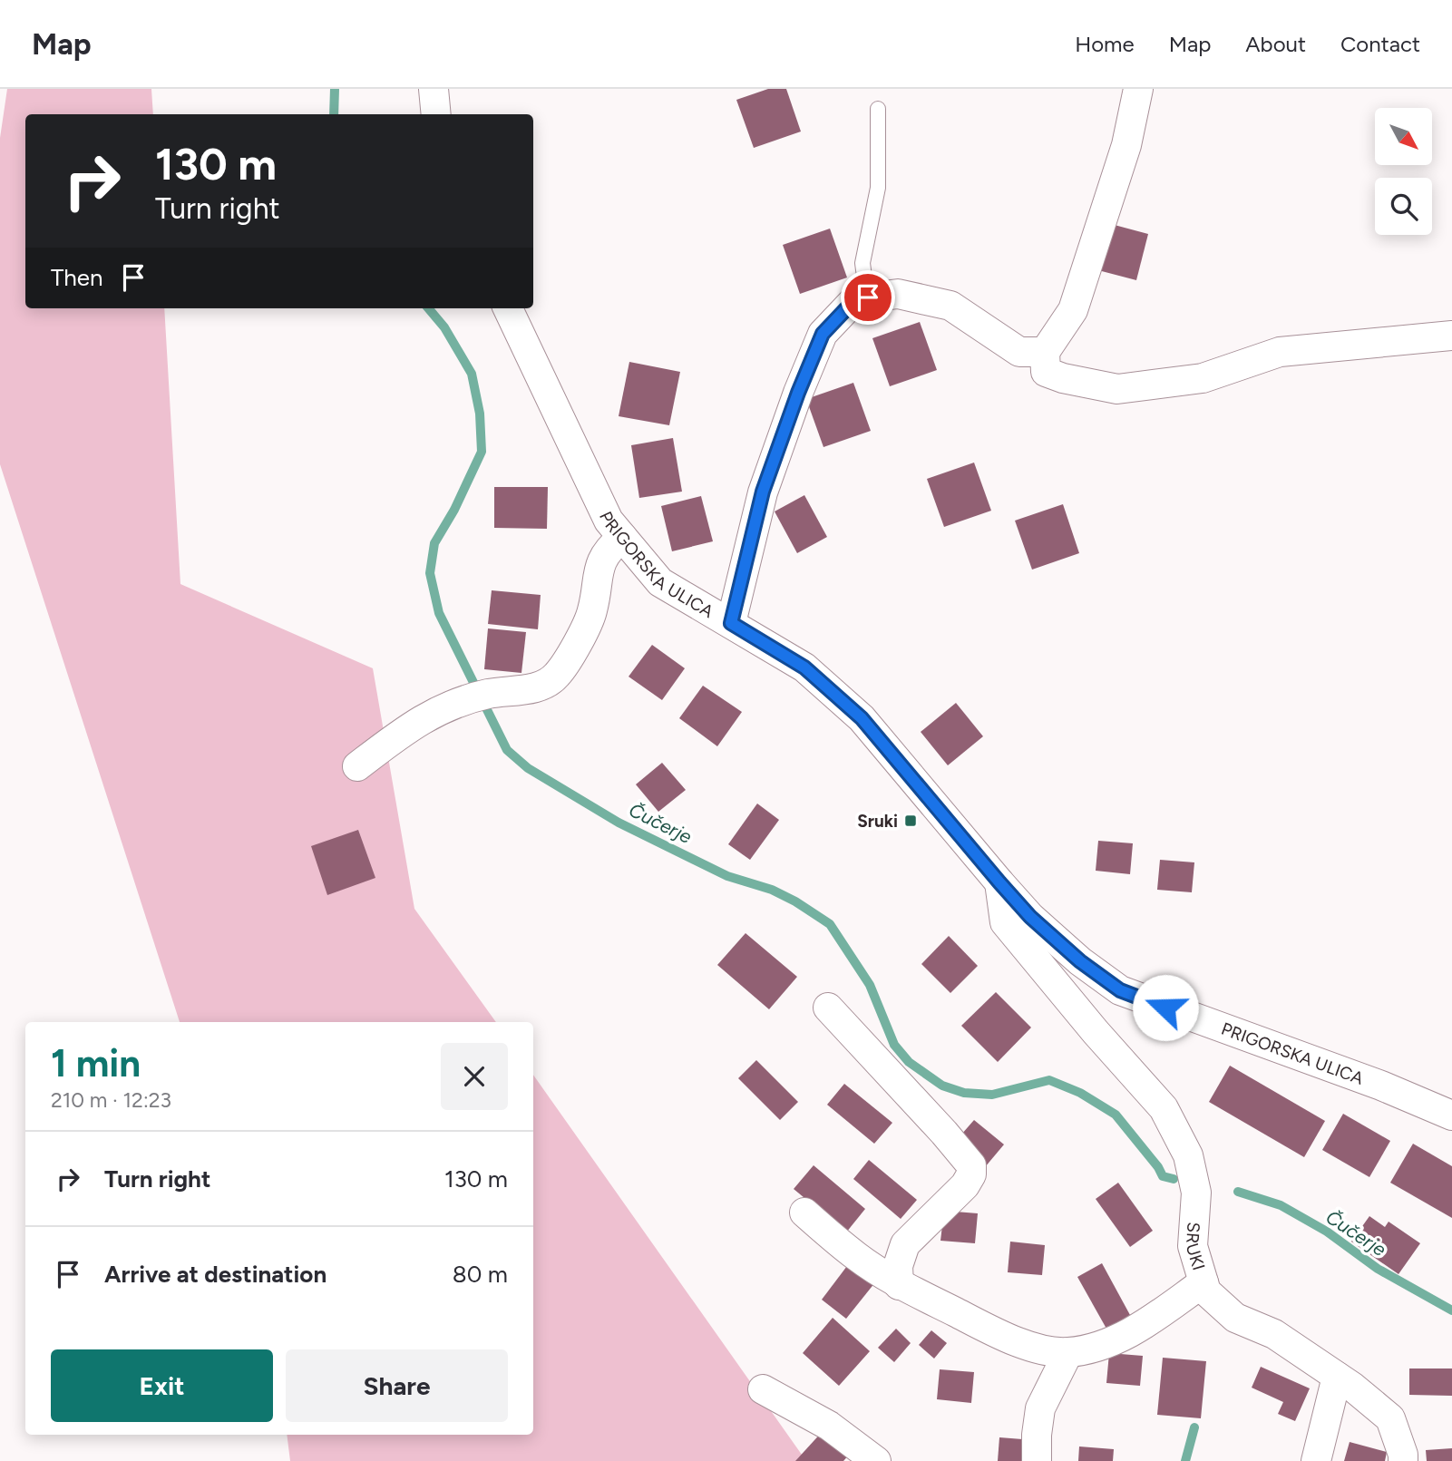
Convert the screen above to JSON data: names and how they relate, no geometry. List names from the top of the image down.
{
  "streets": {
    "street": ["PRIGORSKA ULICA", "SRUKI"]
  },
  "crossings": [
    ["PRIGORSKA ULICA", "SRUKI"]
  ],
  "water": ["Čučerje"],
  "places": {
    "transit": ["Sruki"]
  },
  "north": "bottom right",
  "page": {
    "header": "Map",
    "nav": [
      "Home",
      "Map",
      "About",
      "Contact"
    ],
    "turn": ["130 m", "Turn right"],
    "then": "Then",
    "heading": ["1 min", "210 m · 12:23"],
    "list": [
      {
        "name": "Turn right",
        "value": "130 m"
      },
      {
        "name": "Arrive at destination",
        "value": "80 m"
      }
    ],
    "buttons": ["Exit", "Share"]
  }
}
